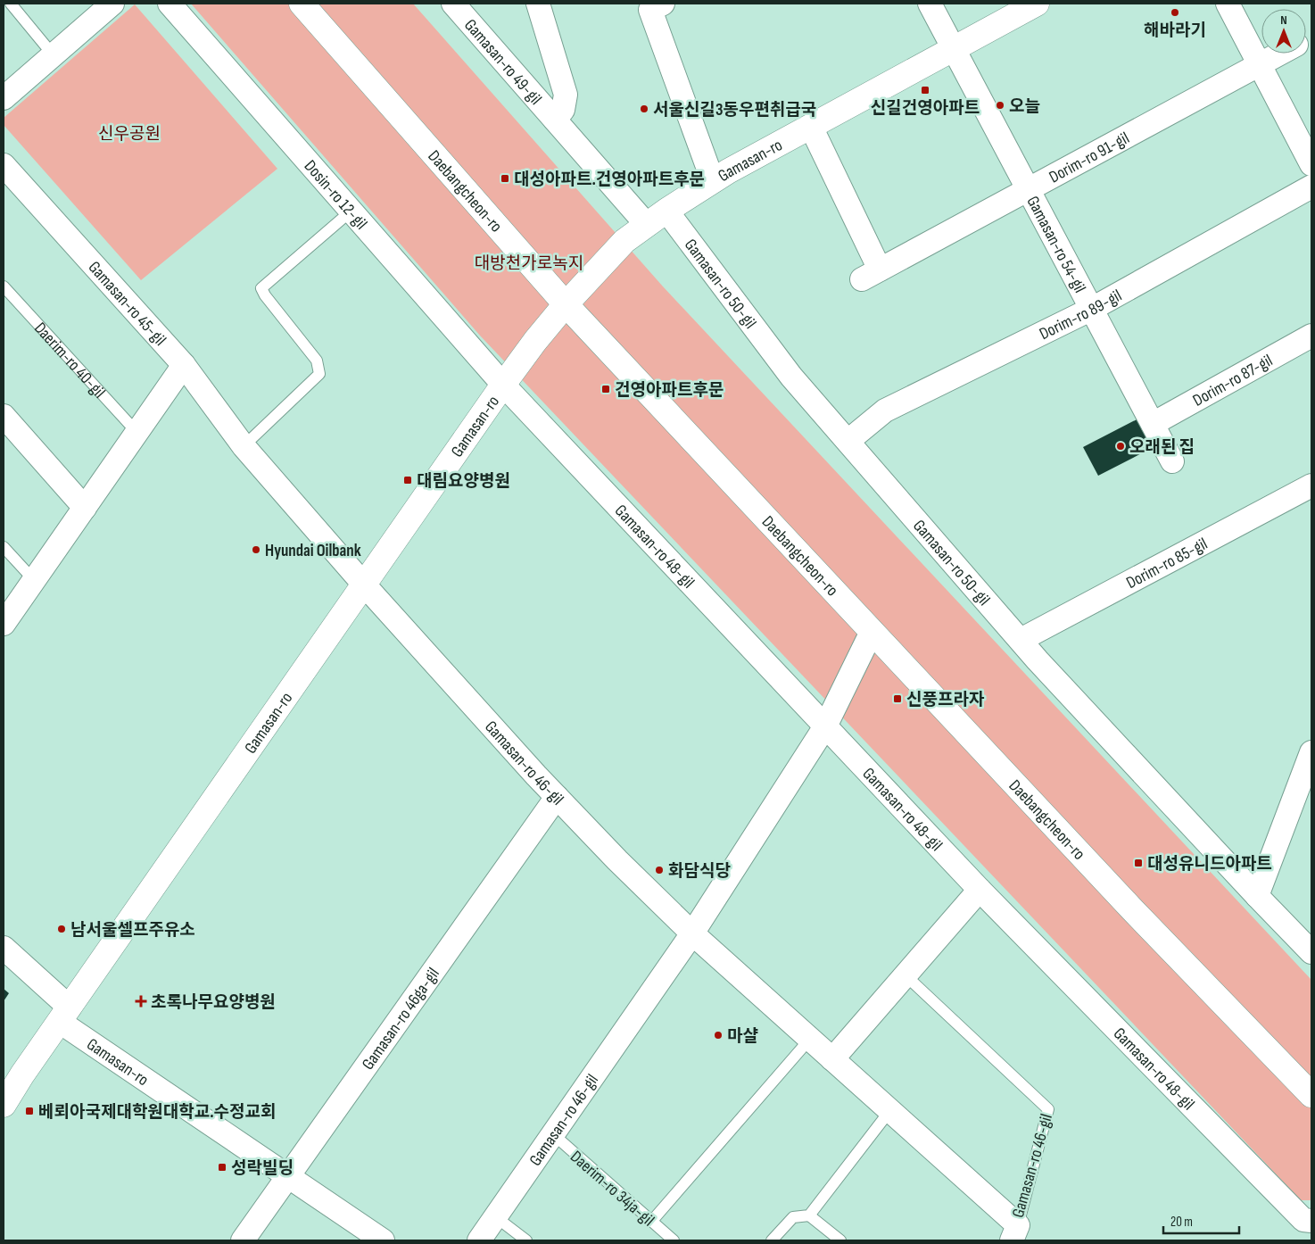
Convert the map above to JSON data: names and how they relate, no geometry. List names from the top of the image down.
{
  "streets": {
    "main road": ["Gamasan-ro", "Daebangcheon-ro"],
    "street": [
      "Gamasan-ro 49-gil",
      "Dorim-ro 91-gil",
      "Dosin-ro 12-gil",
      "Gamasan-ro 54-gil",
      "Gamasan-ro 50-gil",
      "Gamasan-ro 45-gil",
      "Dorim-ro 89-gil",
      "Dorim-ro 87-gil",
      "Gamasan-ro 48-gil",
      "Dorim-ro 85-gil",
      "Gamasan-ro 46-gil",
      "Gamasan-ro 46ga-gil"
    ],
    "lane": ["Daerim-ro 40-gil", "Daerim-ro 34ja-gil"]
  },
  "crossings": [
    ["Gamasan-ro 49-gil", "Gamasan-ro"],
    ["Dorim-ro 91-gil", "Gamasan-ro"],
    ["Dorim-ro 91-gil", "Gamasan-ro 54-gil"],
    ["Gamasan-ro", "Daebangcheon-ro"],
    ["Gamasan-ro", "Dosin-ro 12-gil"],
    ["Gamasan-ro", "Gamasan-ro 54-gil"],
    ["Gamasan-ro", "Gamasan-ro 50-gil"],
    ["Gamasan-ro", "Gamasan-ro 45-gil"],
    ["Gamasan-ro", "Gamasan-ro 48-gil"],
    ["Gamasan-ro", "Gamasan-ro 46-gil"],
    ["Gamasan-ro", "Gamasan-ro 46ga-gil"],
    ["Daebangcheon-ro", "Gamasan-ro 46-gil"],
    ["Dosin-ro 12-gil", "Gamasan-ro 48-gil"],
    ["Gamasan-ro 54-gil", "Dorim-ro 89-gil"],
    ["Gamasan-ro 54-gil", "Dorim-ro 87-gil"],
    ["Gamasan-ro 50-gil", "Dorim-ro 89-gil"],
    ["Gamasan-ro 50-gil", "Dorim-ro 85-gil"],
    ["Gamasan-ro 45-gil", "Gamasan-ro 46-gil"],
    ["Gamasan-ro 48-gil", "Gamasan-ro 46-gil"],
    ["Gamasan-ro 46-gil", "Gamasan-ro 46ga-gil"],
    ["Gamasan-ro 46-gil", "Daerim-ro 34ja-gil"]
  ],
  "parks": ["신우공원", "대방천가로녹지"],
  "places": {
    "other": [
      "해바라기",
      "오늘",
      "서울신길3동우편취급국",
      "오래된 집",
      "Hyundai Oilbank",
      "화담식당",
      "남서울셀프주유소",
      "마샬"
    ],
    "transit": [
      "신길건영아파트",
      "대성아파트.건영아파트후문",
      "건영아파트후문",
      "대림요양병원",
      "신풍프라자",
      "대성유니드아파트",
      "베뢰아국제대학원대학교.수정교회",
      "성락빌딩"
    ],
    "health": ["초록나무요양병원"]
  },
  "scale_bar": "20 m",
  "north": "top"
}
